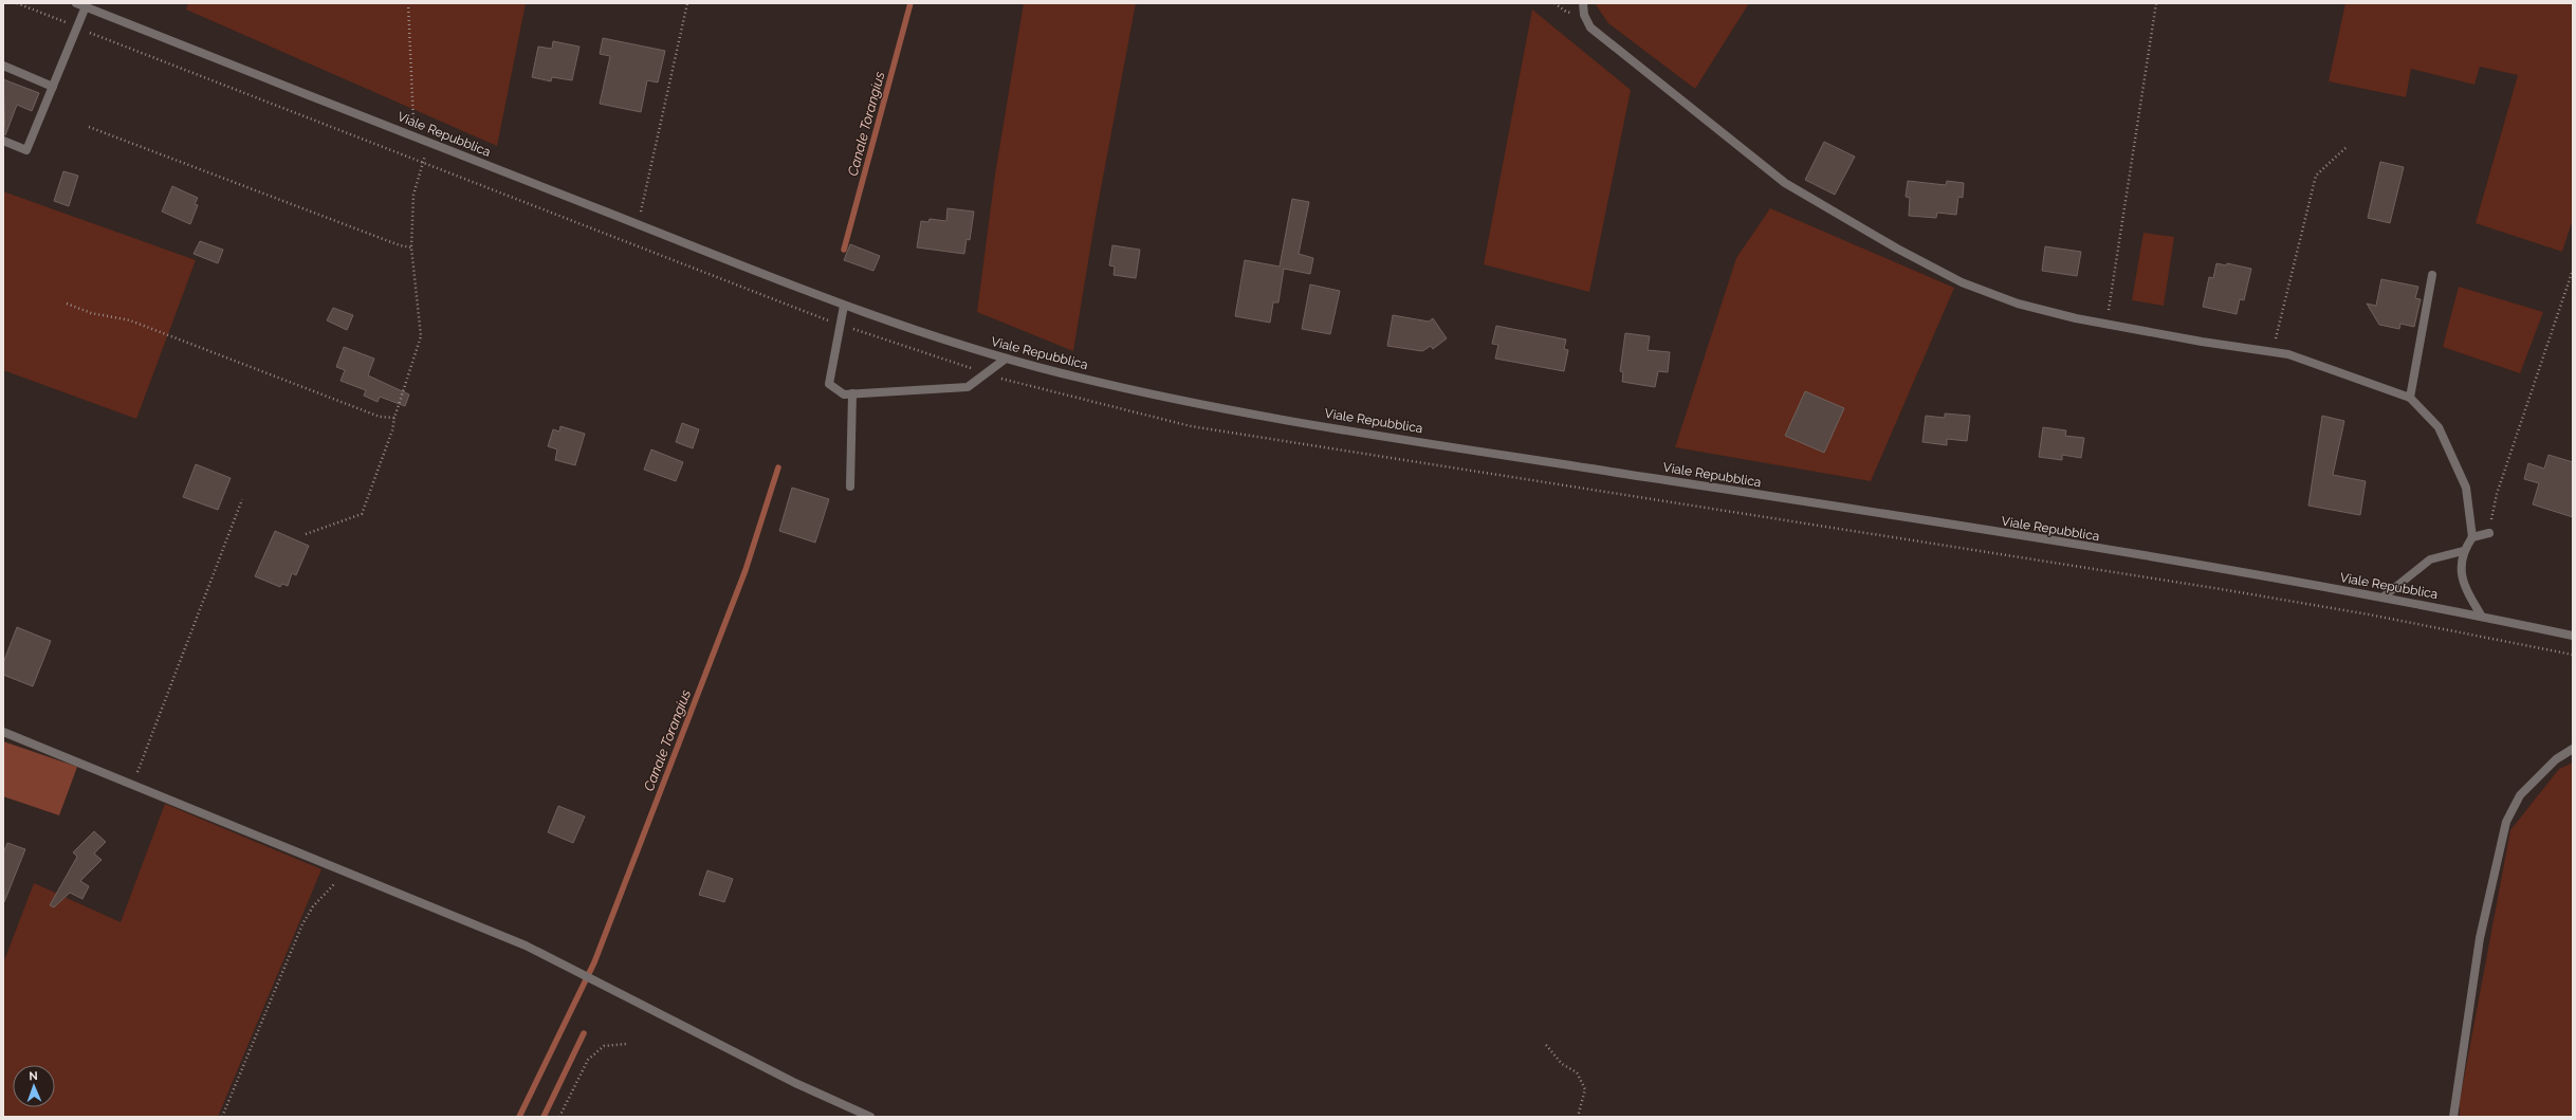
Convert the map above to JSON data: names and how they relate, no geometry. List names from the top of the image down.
{
  "streets": {
    "street": ["Viale Repubblica"]
  },
  "water": ["Canale Torangius"],
  "north": "top"
}
